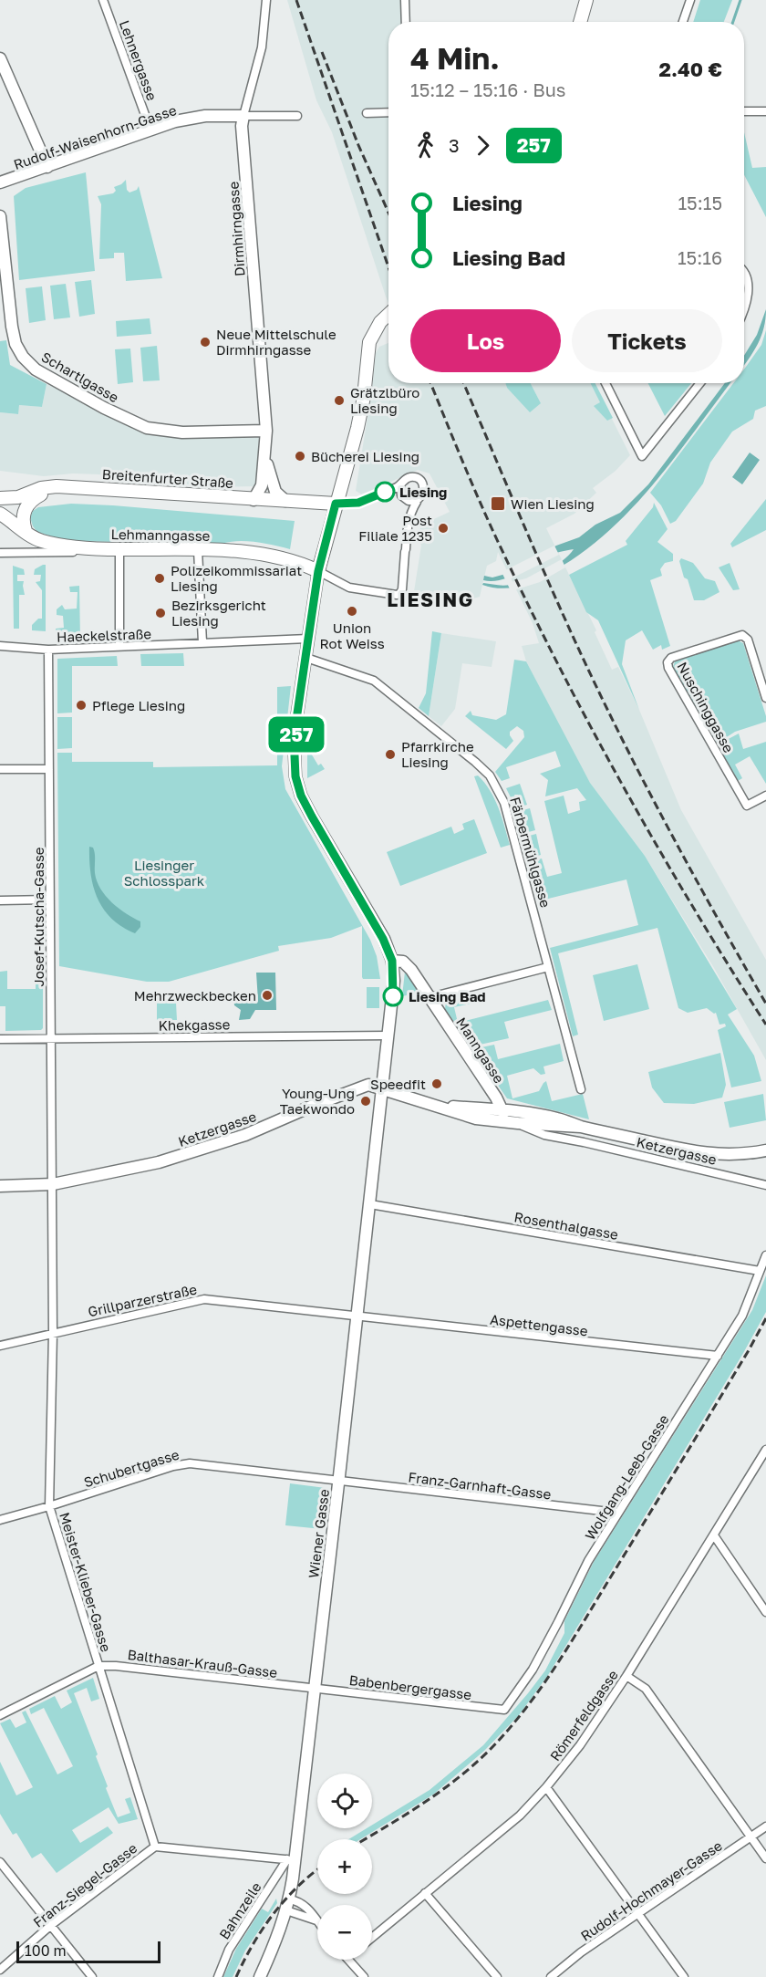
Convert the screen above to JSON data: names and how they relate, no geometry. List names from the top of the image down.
{
  "streets": {
    "main road": [
      "Rudolf-Waisenhorn-Gasse",
      "Dirmhirngasse",
      "Schartlgasse",
      "Breitenfurter Straße",
      "Lehmanngasse",
      "Manngasse",
      "Ketzergasse",
      "Wiener Gasse"
    ],
    "street": [
      "Lehnergasse",
      "Haeckelstraße",
      "Nuschinggasse",
      "Färbermühlgasse",
      "Josef-Kutscha-Gasse",
      "Khekgasse",
      "Rosenthalgasse",
      "Grillparzerstraße",
      "Aspettengasse",
      "Schubertgasse",
      "Wolfgang-Leeb-Gasse",
      "Franz-Garnhaft-Gasse",
      "Meister-Klieber-Gasse",
      "Balthasar-Krauß-Gasse",
      "Babenbergergasse",
      "Römerfeldgasse",
      "Franz-Siegel-Gasse",
      "Rudolf-Hochmayer-Gasse",
      "Bahnzeile"
    ]
  },
  "crossings": [
    ["Lehnergasse", "Rudolf-Waisenhorn-Gasse"],
    ["Rudolf-Waisenhorn-Gasse", "Dirmhirngasse"],
    ["Dirmhirngasse", "Schartlgasse"],
    ["Haeckelstraße", "Josef-Kutscha-Gasse"],
    ["Josef-Kutscha-Gasse", "Khekgasse"],
    ["Josef-Kutscha-Gasse", "Ketzergasse"],
    ["Josef-Kutscha-Gasse", "Meister-Klieber-Gasse"],
    ["Khekgasse", "Wiener Gasse"],
    ["Manngasse", "Ketzergasse"],
    ["Manngasse", "Wiener Gasse"],
    ["Ketzergasse", "Wiener Gasse"],
    ["Ketzergasse", "Meister-Klieber-Gasse"],
    ["Rosenthalgasse", "Wolfgang-Leeb-Gasse"],
    ["Rosenthalgasse", "Wiener Gasse"],
    ["Grillparzerstraße", "Aspettengasse"],
    ["Grillparzerstraße", "Wiener Gasse"],
    ["Grillparzerstraße", "Meister-Klieber-Gasse"],
    ["Aspettengasse", "Wolfgang-Leeb-Gasse"],
    ["Aspettengasse", "Wiener Gasse"],
    ["Schubertgasse", "Franz-Garnhaft-Gasse"],
    ["Schubertgasse", "Wiener Gasse"],
    ["Schubertgasse", "Meister-Klieber-Gasse"],
    ["Wolfgang-Leeb-Gasse", "Franz-Garnhaft-Gasse"],
    ["Wolfgang-Leeb-Gasse", "Babenbergergasse"],
    ["Franz-Garnhaft-Gasse", "Wiener Gasse"],
    ["Wiener Gasse", "Balthasar-Krauß-Gasse"],
    ["Wiener Gasse", "Babenbergergasse"],
    ["Wiener Gasse", "Franz-Siegel-Gasse"],
    ["Wiener Gasse", "Bahnzeile"],
    ["Meister-Klieber-Gasse", "Balthasar-Krauß-Gasse"],
    ["Meister-Klieber-Gasse", "Franz-Siegel-Gasse"],
    ["Balthasar-Krauß-Gasse", "Babenbergergasse"],
    ["Franz-Siegel-Gasse", "Bahnzeile"]
  ],
  "districts": ["LIESING"],
  "parks": ["Liesinger Schlosspark"],
  "places": {
    "other": [
      "Neue Mittelschule Dirmhirngasse",
      "Grätzlbüro Liesing",
      "Bücherei Liesing",
      "Liesing",
      "Post Filiale 1235",
      "Polizeikommissariat Liesing",
      "Union Rot Weiss",
      "Bezirksgericht Liesing",
      "Pflege Liesing",
      "Pfarrkirche Liesing",
      "Mehrzweckbecken",
      "Liesing Bad",
      "Speedfit",
      "Young-Ung Taekwondo"
    ],
    "transit": ["Wien Liesing"]
  },
  "lines": ["bus line 257"],
  "scale_bar": "100 m",
  "page": {
    "on_map": "257",
    "heading": ["4 Min.", "15:12 – 15:16 · Bus", "2.40 €"],
    "legs": ["3", "257"],
    "list": [
      {
        "name": "Liesing",
        "value": "15:15"
      },
      {
        "name": "Liesing Bad",
        "value": "15:16"
      }
    ],
    "buttons": ["Los", "Tickets"],
    "map_buttons": ["+", "−"],
    "scale": "100 m"
  }
}
